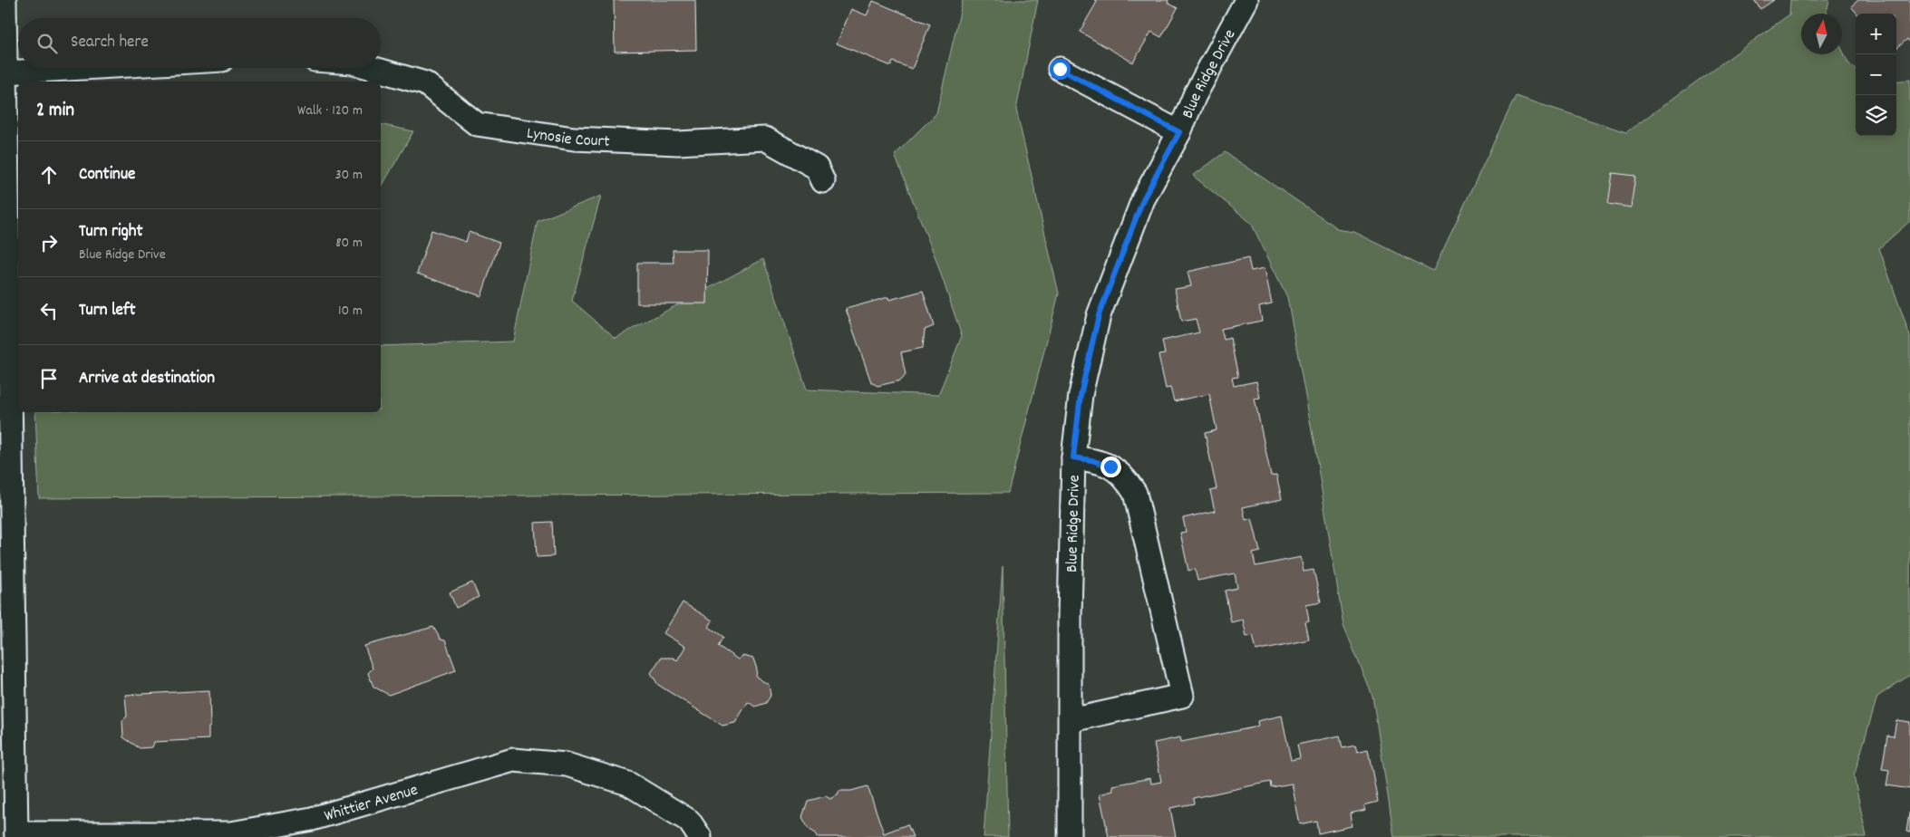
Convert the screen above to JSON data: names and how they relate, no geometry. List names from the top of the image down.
{
  "streets": {
    "street": ["Blue Ridge Drive", "Lynosie Court", "Whittier Avenue"]
  },
  "north": "top",
  "page": {
    "map_buttons": ["+", "−"],
    "search": "Search here",
    "heading": ["2 min", "Walk · 120 m"],
    "list": [
      ["Continue", "30 m"],
      ["Turn right", "Blue Ridge Drive", "80 m"],
      ["Turn left", "10 m"],
      "Arrive at destination"
    ]
  }
}
